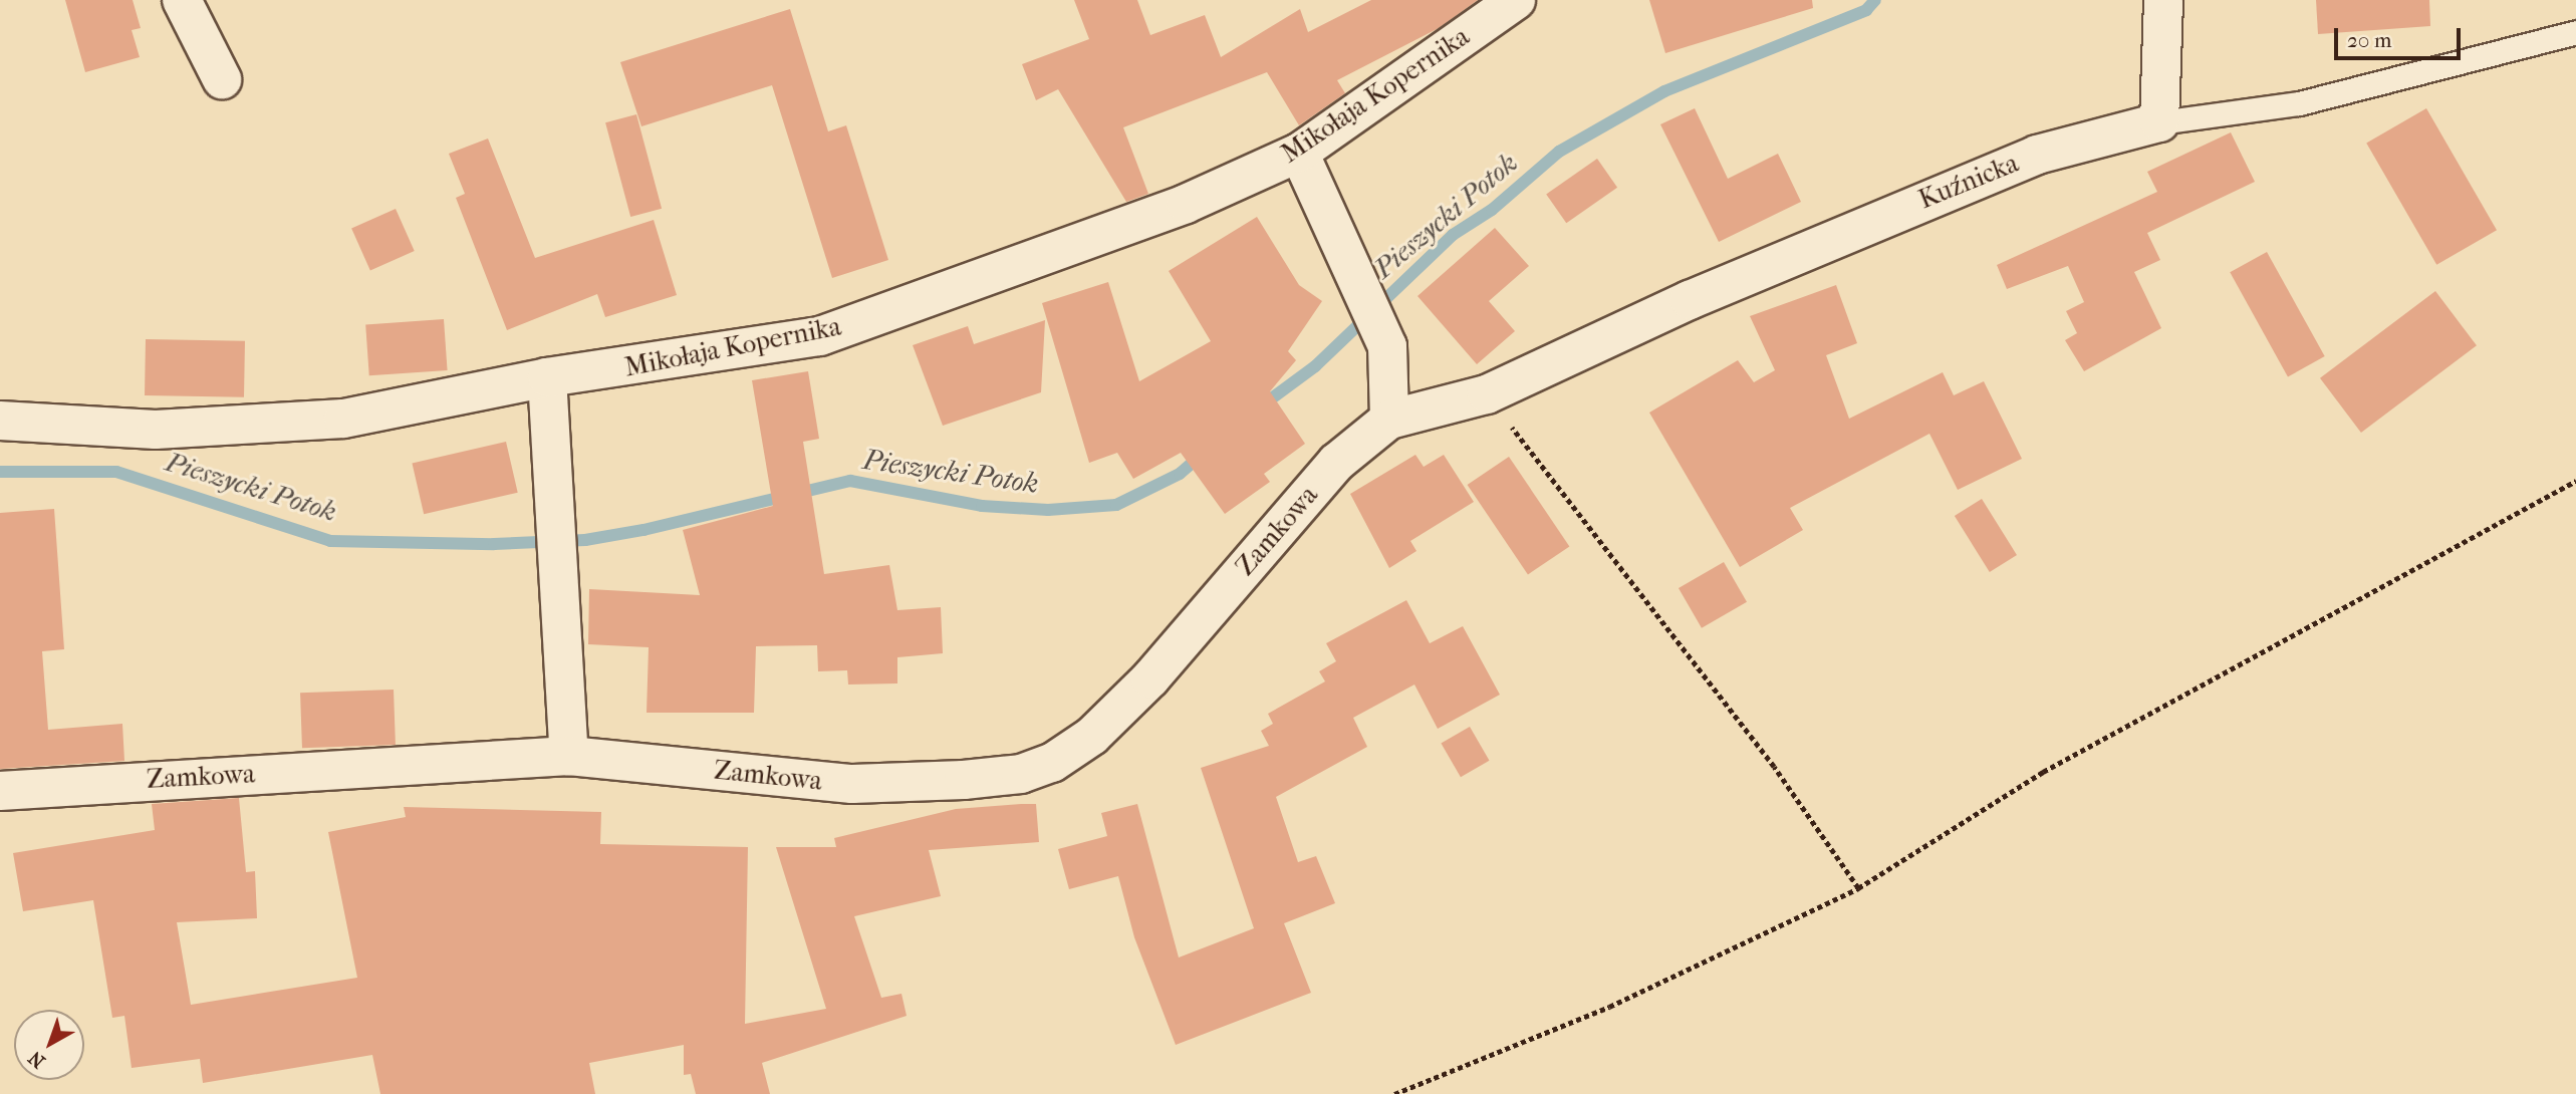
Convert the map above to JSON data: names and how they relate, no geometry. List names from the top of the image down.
{
  "streets": {
    "street": ["Mikołaja Kopernika", "Kuźnicka", "Zamkowa"]
  },
  "crossings": [
    ["Kuźnicka", "Zamkowa"]
  ],
  "water": ["Pieszycki Potok"],
  "scale_bar": "20 m",
  "north": "bottom left"
}
